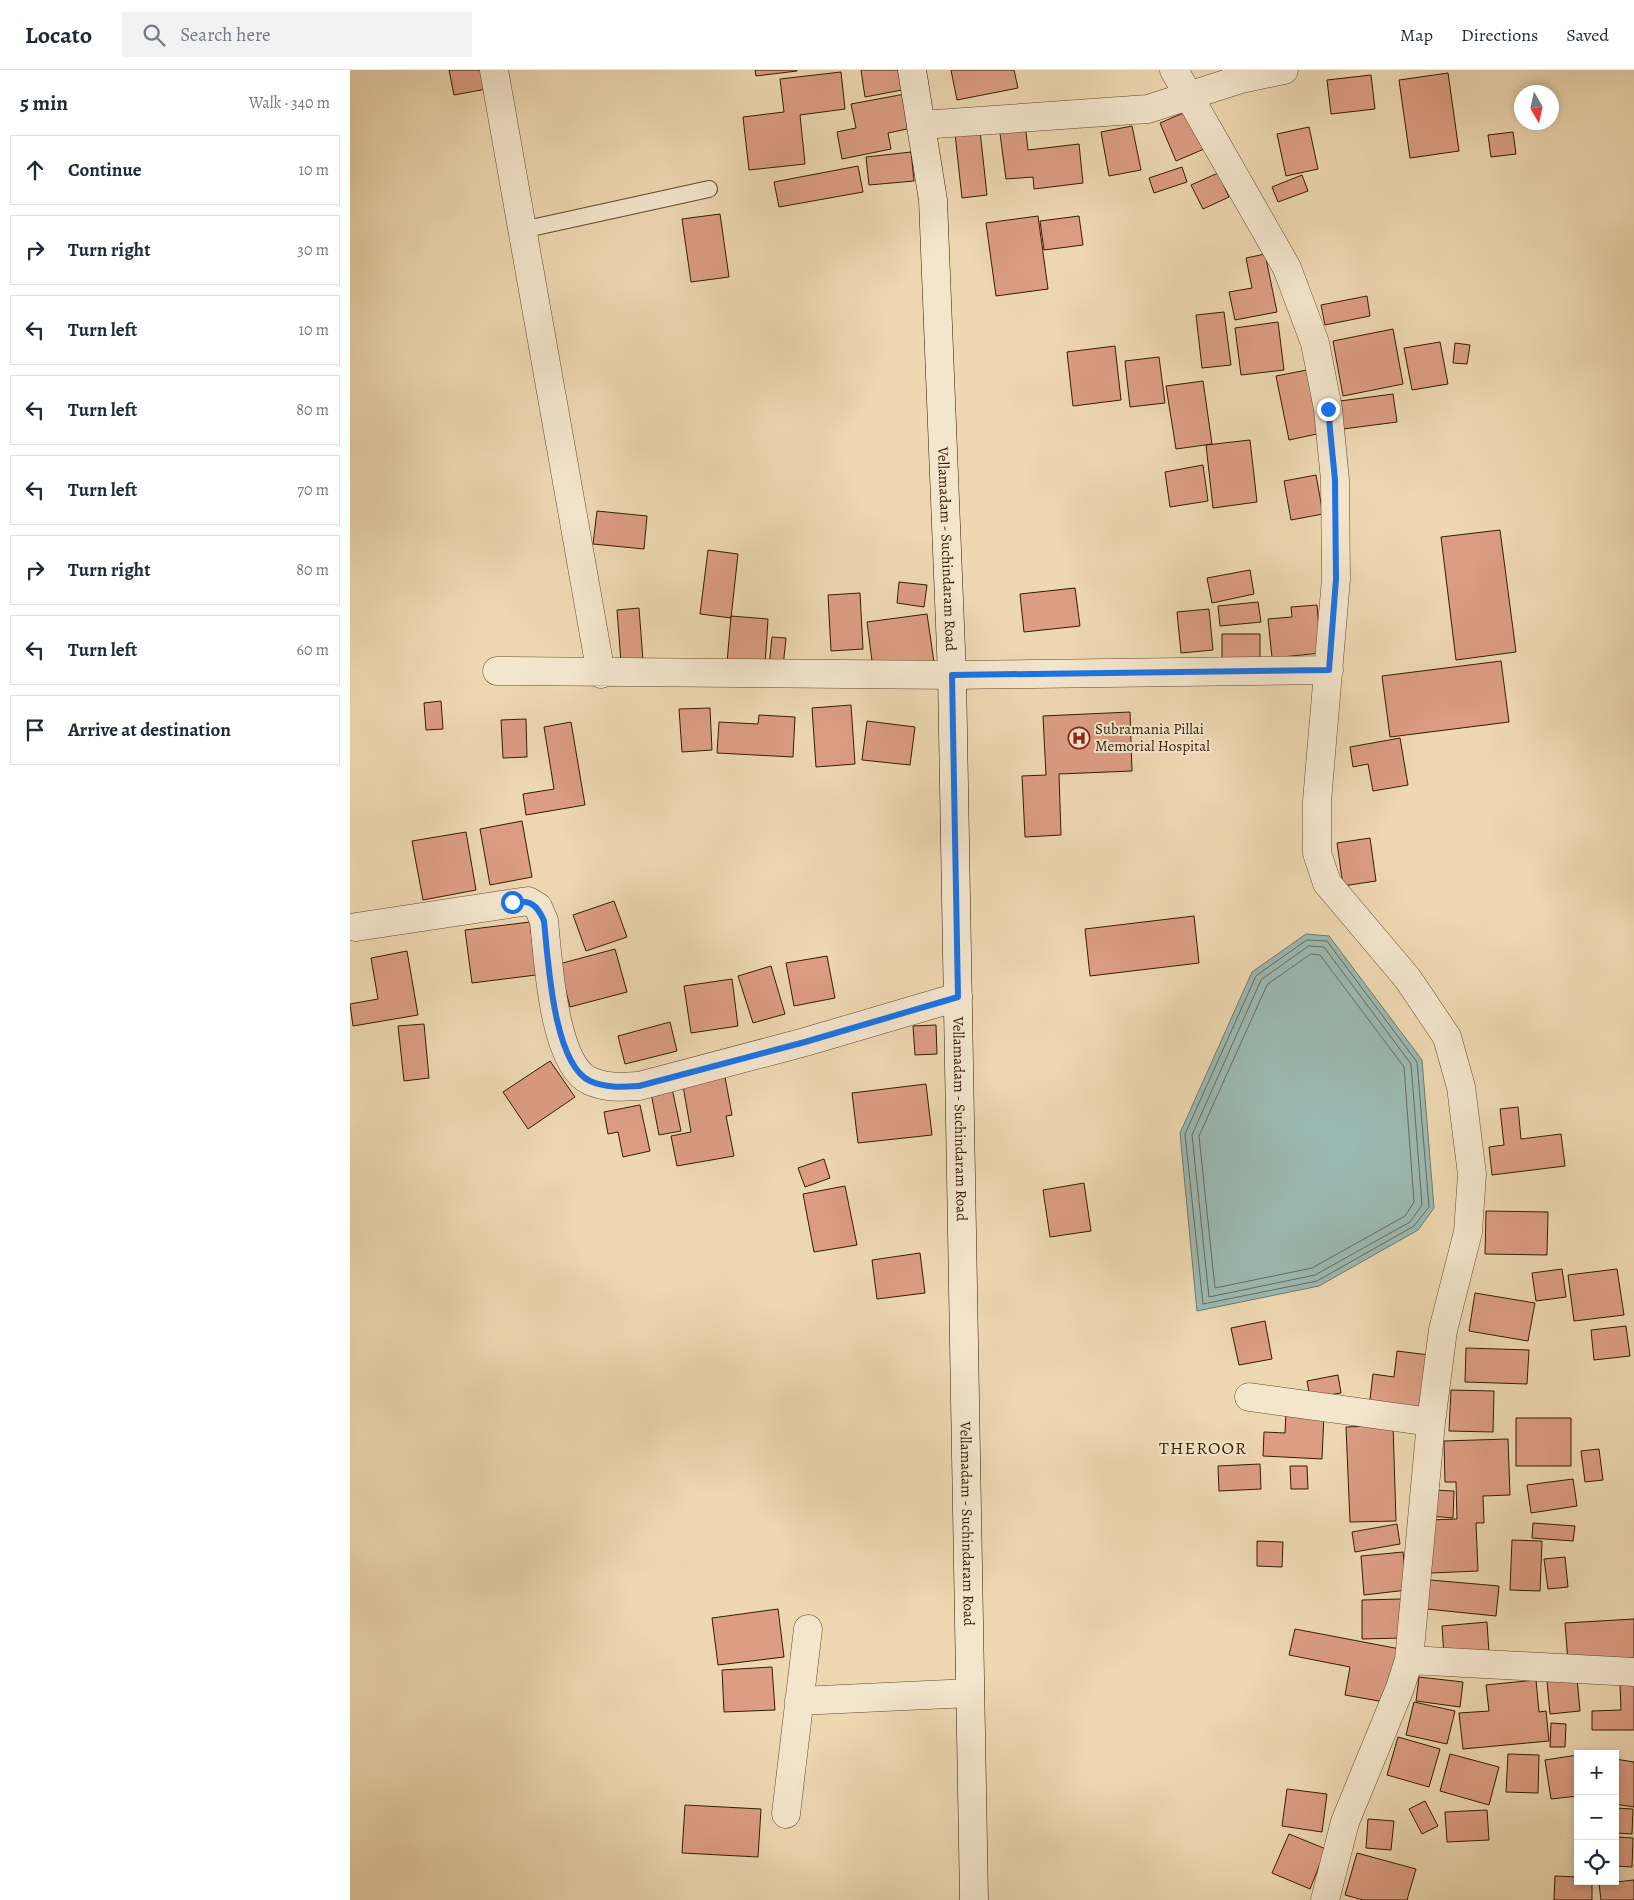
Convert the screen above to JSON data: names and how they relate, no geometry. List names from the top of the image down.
{
  "streets": {
    "street": ["Vellamadam - Suchindaram Road"]
  },
  "districts": ["THEROOR"],
  "places": {
    "hospital": ["Subramania Pillai Memorial Hospital"]
  },
  "north": "bottom",
  "page": {
    "header": "Locato",
    "search": "Search here",
    "nav": ["Map", "Directions", "Saved"],
    "heading": ["5 min", "Walk · 340 m"],
    "list": [
      ["Continue", "10 m"],
      ["Turn right", "30 m"],
      ["Turn left", "10 m"],
      ["Turn left", "80 m"],
      ["Turn left", "70 m"],
      ["Turn right", "80 m"],
      ["Turn left", "60 m"],
      "Arrive at destination"
    ],
    "map_buttons": ["+", "−"]
  }
}
